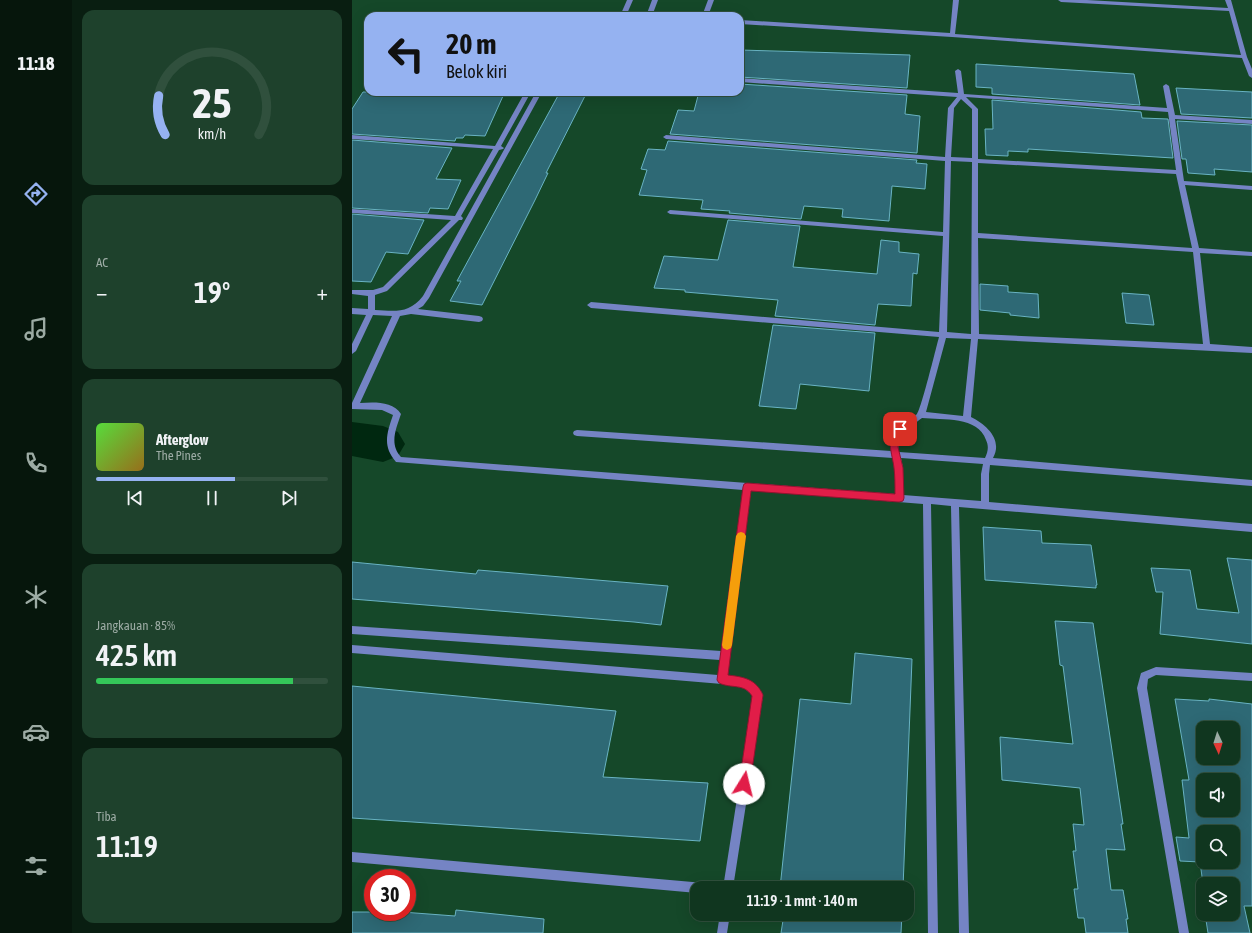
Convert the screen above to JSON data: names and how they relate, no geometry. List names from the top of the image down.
{
  "north": "bottom",
  "page": {
    "tabs": "11:18",
    "turn": ["20 m", "Belok kiri"],
    "tile": [
      "AC",
      ["Jangkauan · 85%", "425 km"],
      ["Tiba", "11:19"]
    ],
    "heat": ["−", "19°", "+"],
    "song": ["Afterglow", "The Pines"],
    "limit": "30",
    "trip": "11:19 · 1 mnt · 140 m",
    "gauge": ["25", "km/h"]
  }
}
